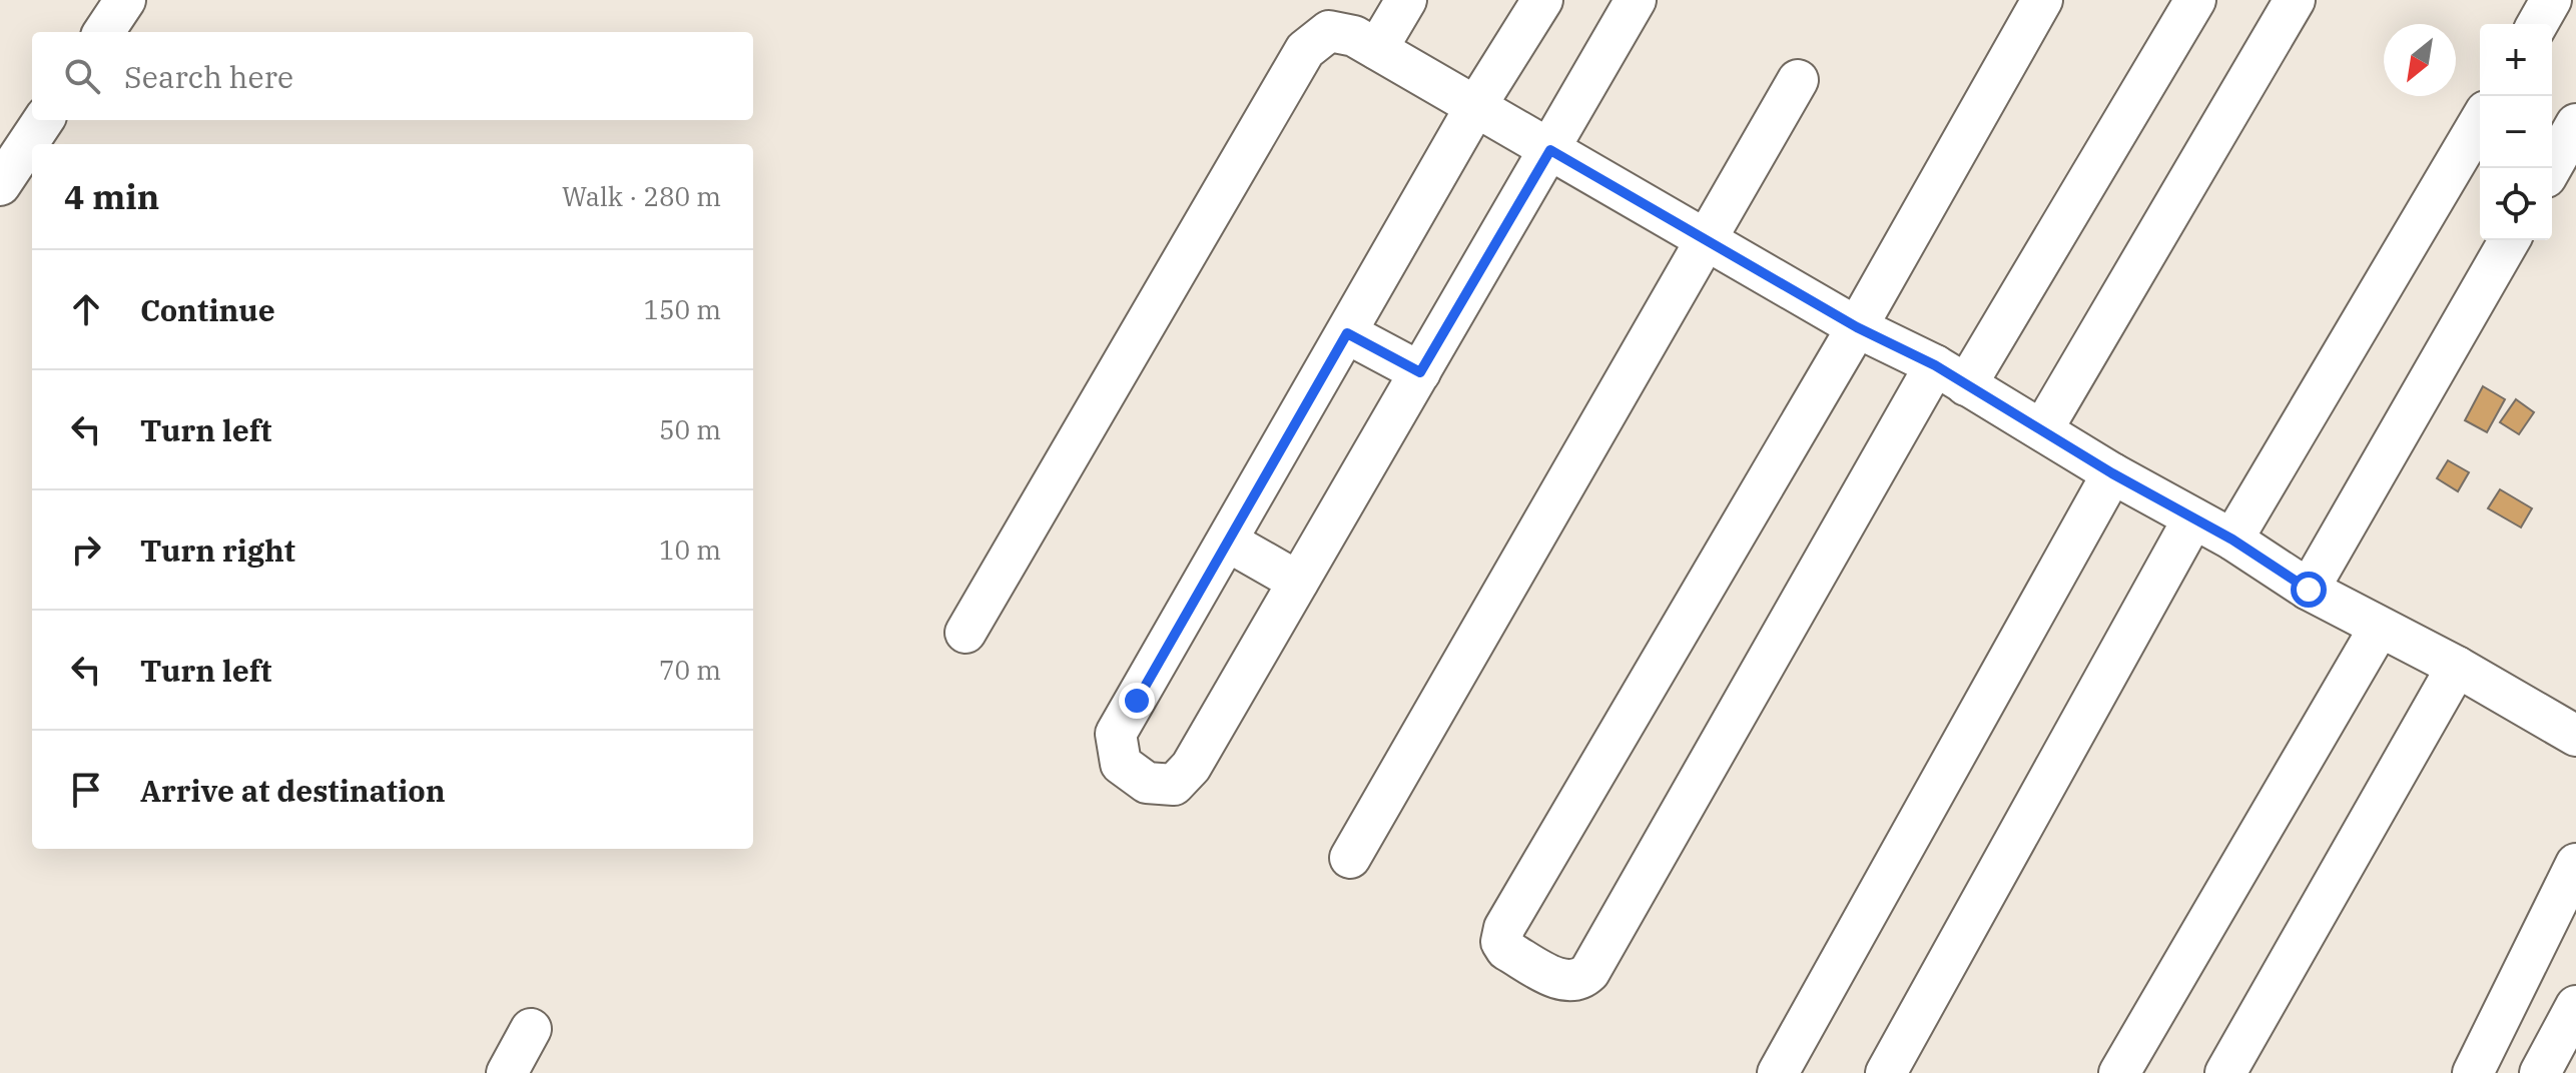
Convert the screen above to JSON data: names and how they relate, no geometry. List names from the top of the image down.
{
  "north": "bottom left",
  "page": {
    "map_buttons": ["+", "−"],
    "search": "Search here",
    "heading": ["4 min", "Walk · 280 m"],
    "list": [
      ["Continue", "150 m"],
      ["Turn left", "50 m"],
      ["Turn right", "10 m"],
      ["Turn left", "70 m"],
      "Arrive at destination"
    ]
  }
}
